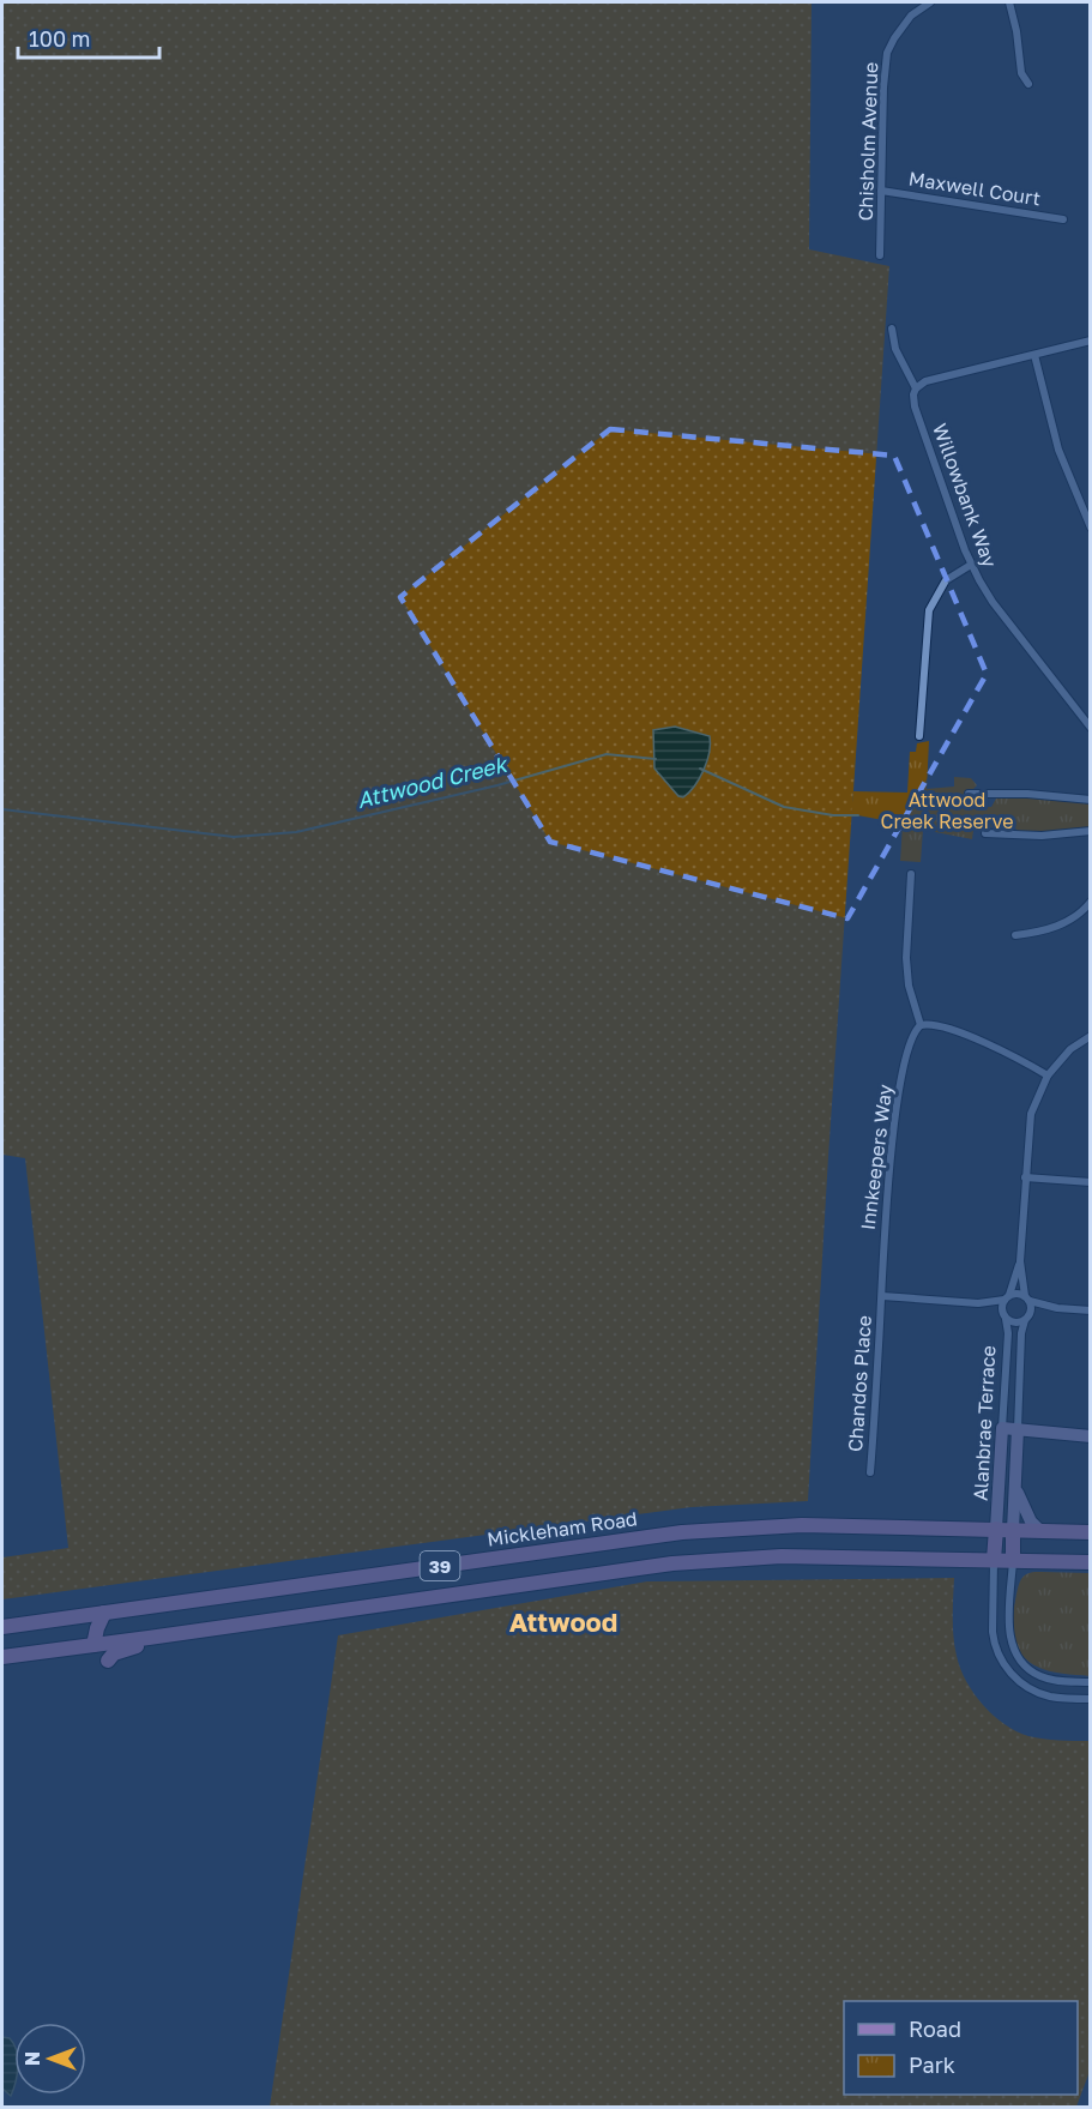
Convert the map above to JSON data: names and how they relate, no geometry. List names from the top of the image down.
{
  "streets": {
    "main road": ["Mickleham Road", "39"],
    "street": [
      "Chisholm Avenue",
      "Maxwell Court",
      "Willowbank Way",
      "Innkeepers Way",
      "Chandos Place",
      "Alanbrae Terrace"
    ]
  },
  "crossings": [
    ["Chisholm Avenue", "Maxwell Court"],
    ["Innkeepers Way", "Chandos Place"],
    ["Alanbrae Terrace", "Mickleham Road"]
  ],
  "districts": ["Attwood"],
  "water": ["Attwood Creek"],
  "parks": ["Attwood Creek Reserve"],
  "legend": ["Road", "Park"],
  "scale_bar": "100 m",
  "north": "left"
}
